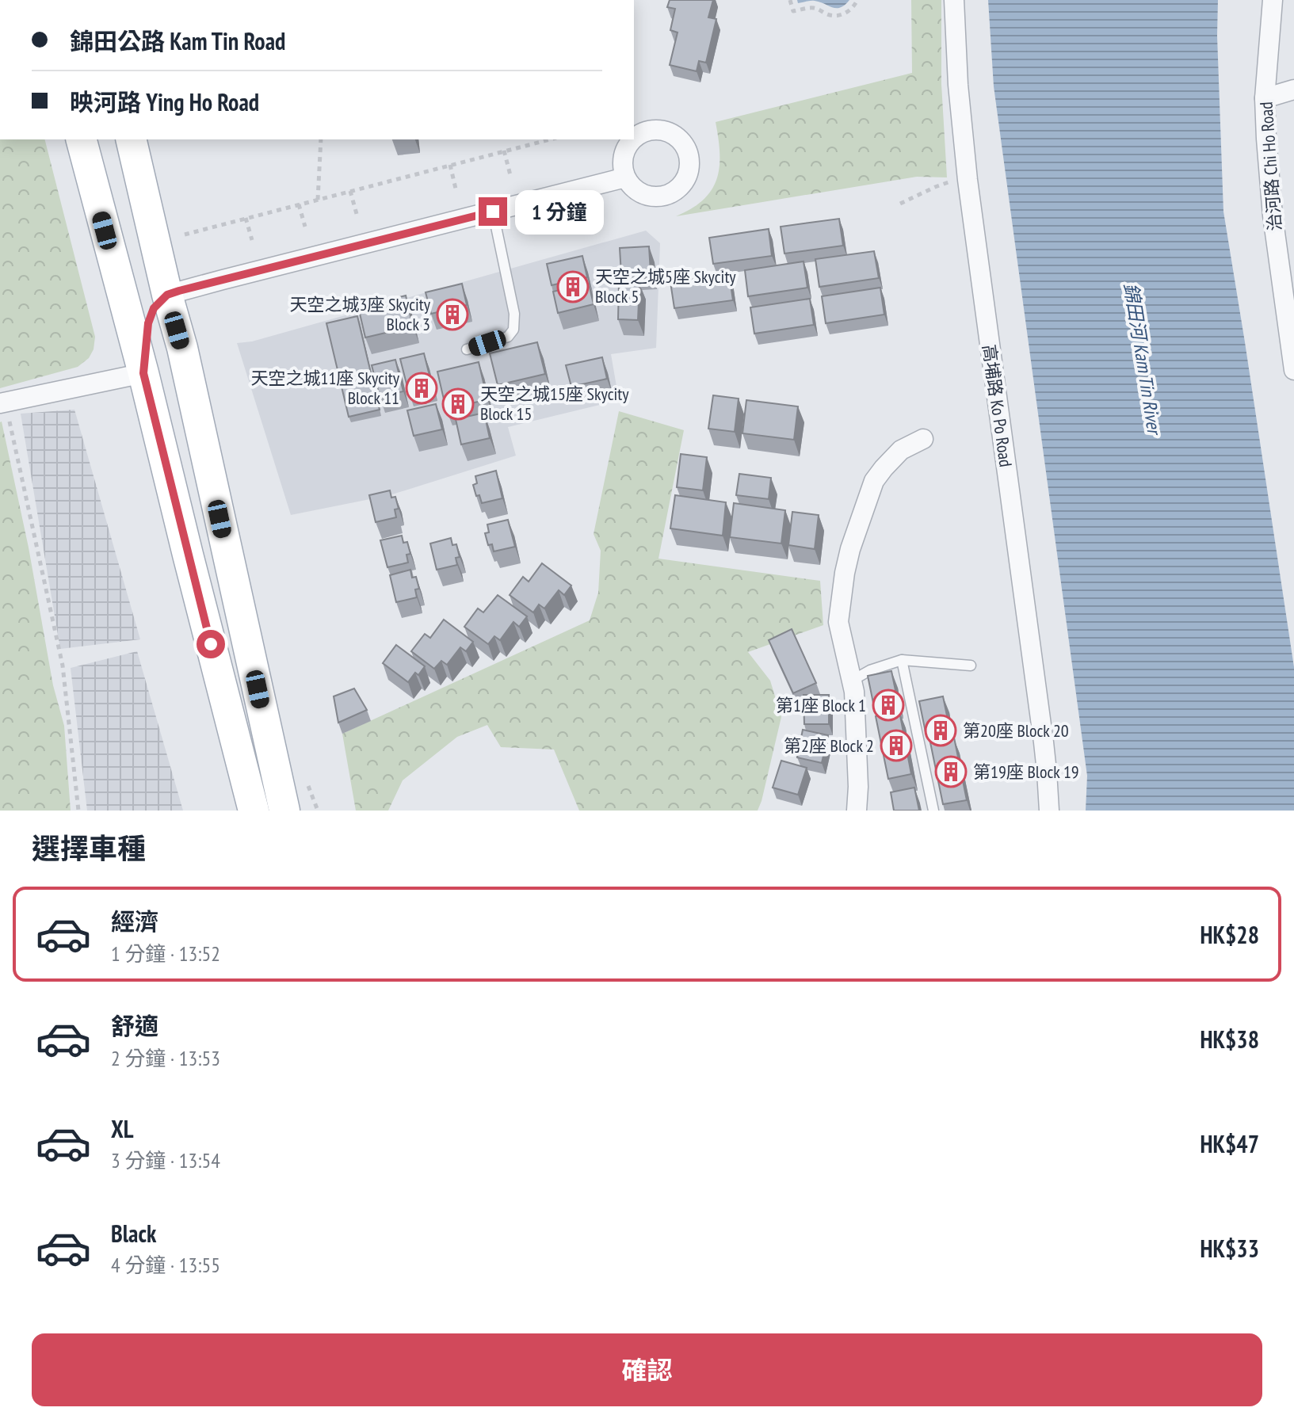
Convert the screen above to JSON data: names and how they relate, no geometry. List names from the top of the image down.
{
  "streets": {
    "street": ["治河路 Chi Ho Road", "高埔路 Ko Po Road"]
  },
  "water": ["錦田河 Kam Tin River"],
  "places": {
    "building": [
      "天空之城5座 Skycity Block 5",
      "天空之城3座 Skycity Block 3",
      "天空之城11座 Skycity Block 11",
      "天空之城15座 Skycity Block 15",
      "第1座 Block 1",
      "第20座 Block 20",
      "第2座 Block 2",
      "第19座 Block 19"
    ]
  },
  "page": {
    "banner": ["錦田公路 Kam Tin Road", "映河路 Ying Ho Road"],
    "bubble": "1 分鐘",
    "heading": "選擇車種",
    "list": [
      {
        "name": "經濟",
        "note": "1 分鐘 · 13:52",
        "value": "HK$28"
      },
      {
        "name": "舒適",
        "note": "2 分鐘 · 13:53",
        "value": "HK$38"
      },
      {
        "name": "XL",
        "note": "3 分鐘 · 13:54",
        "value": "HK$47"
      },
      {
        "name": "Black",
        "note": "4 分鐘 · 13:55",
        "value": "HK$33"
      }
    ],
    "buttons": "確認"
  }
}
